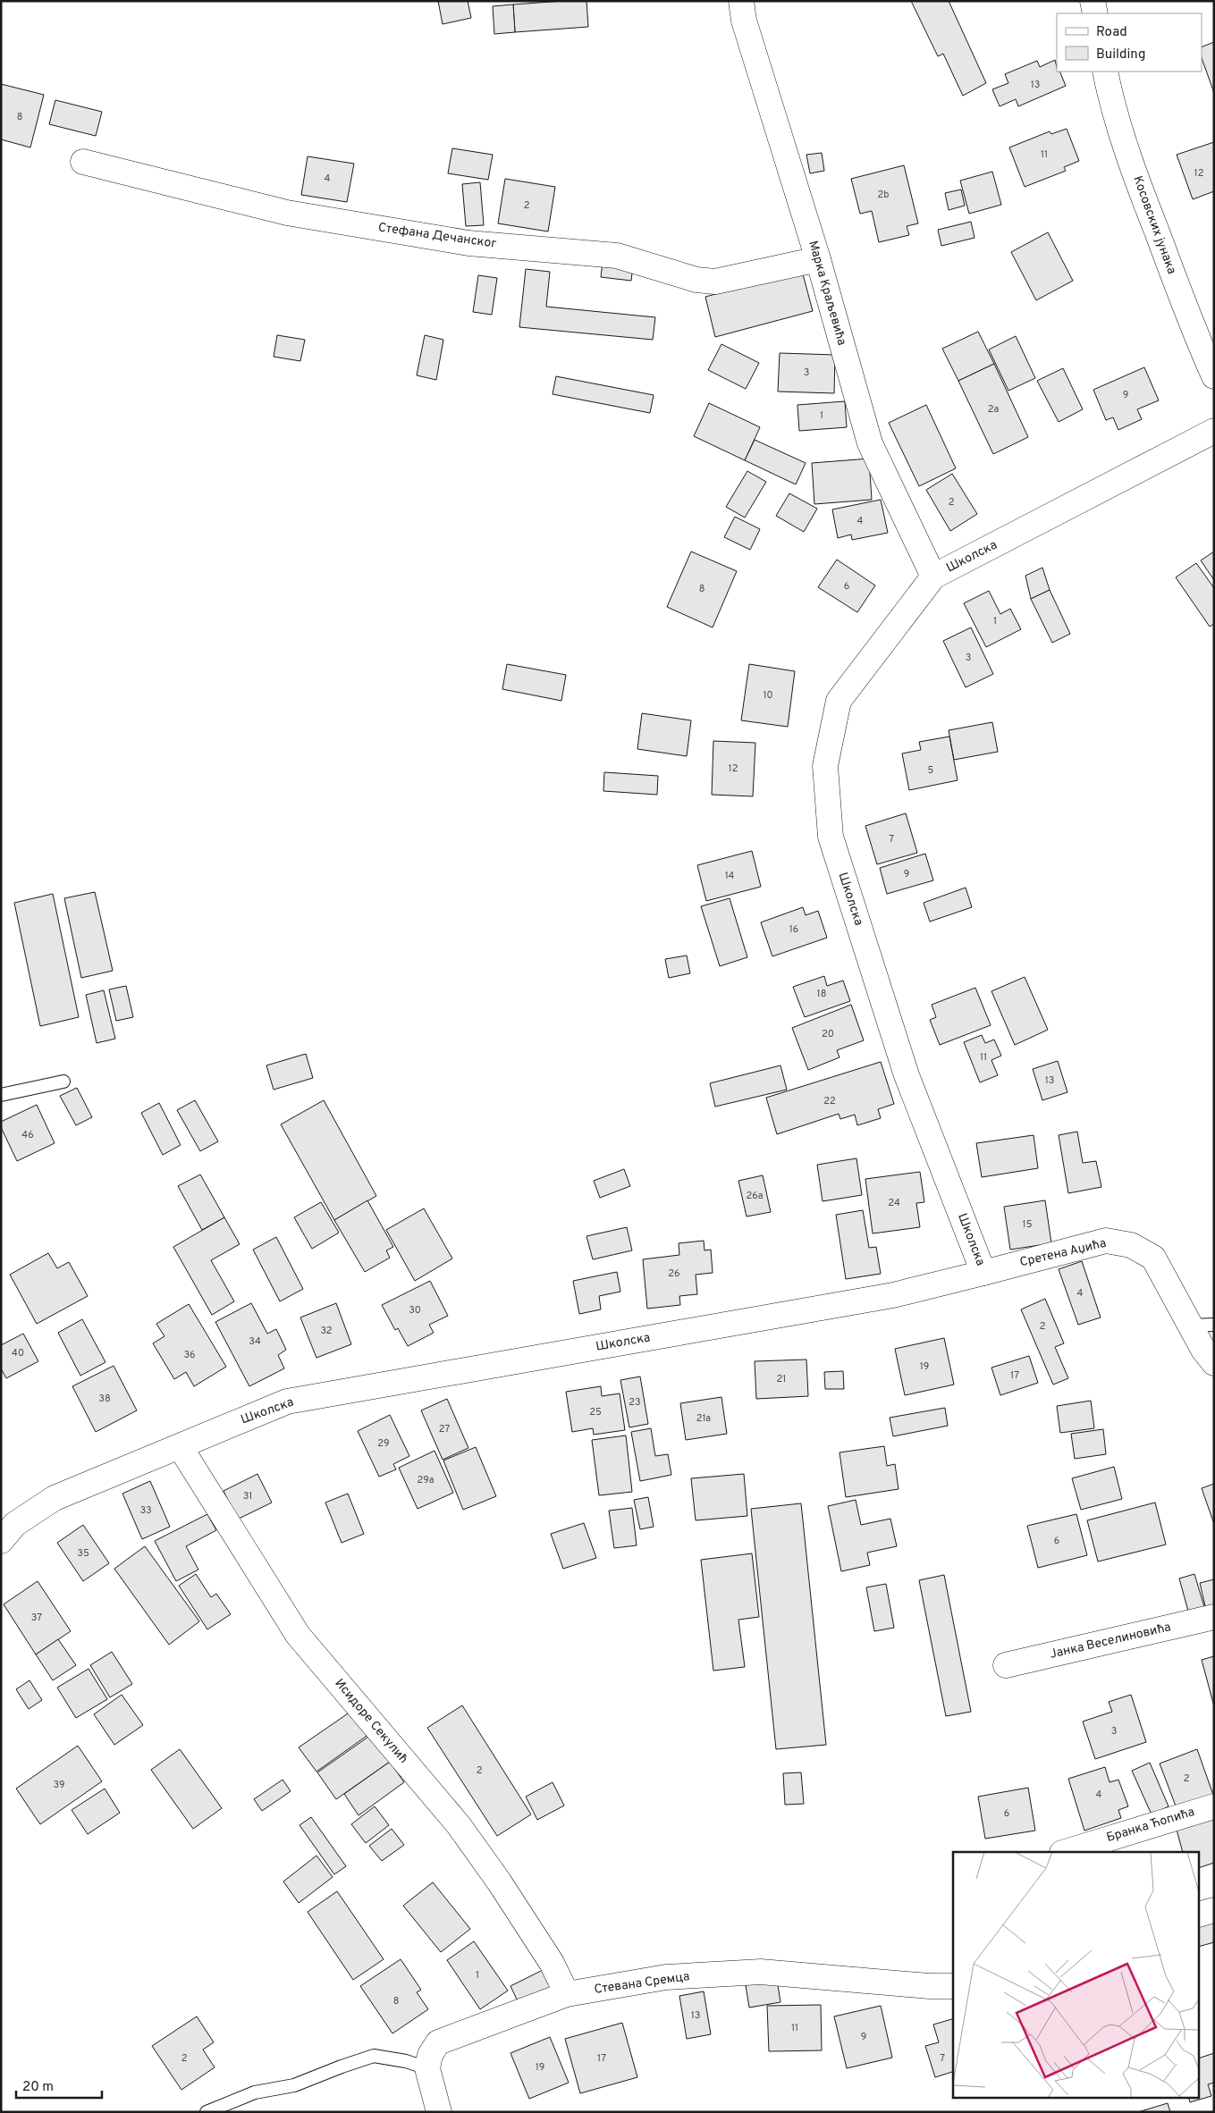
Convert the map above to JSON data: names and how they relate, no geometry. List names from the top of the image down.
{
  "streets": {
    "street": [
      "Косовских јунака",
      "Стефана Дечанског",
      "Марка Краљевића",
      "Школска",
      "Сретена Аџића",
      "Јанка Веселиновића",
      "Исидоре Секулић",
      "Бранка Ћопића",
      "Стевана Сремца"
    ]
  },
  "crossings": [
    ["Стефана Дечанског", "Марка Краљевића"],
    ["Марка Краљевића", "Школска"],
    ["Школска", "Сретена Аџића"],
    ["Школска", "Исидоре Секулић"],
    ["Исидоре Секулић", "Стевана Сремца"]
  ],
  "house_numbers": [
    "13",
    "8",
    "11",
    "12",
    "4",
    "2b",
    "2",
    "3",
    "9",
    "2a",
    "1",
    "2",
    "4",
    "6",
    "8",
    "1",
    "3",
    "10",
    "12",
    "5",
    "7",
    "9",
    "14",
    "16",
    "18",
    "20",
    "11",
    "13",
    "22",
    "46",
    "26a",
    "24",
    "15",
    "26",
    "4",
    "30",
    "2",
    "32",
    "34",
    "40",
    "36",
    "19",
    "17",
    "21",
    "38",
    "23",
    "25",
    "21a",
    "27",
    "29",
    "29a",
    "31",
    "33",
    "6",
    "35",
    "37",
    "3",
    "2",
    "2",
    "39",
    "4",
    "6",
    "1",
    "8",
    "13",
    "11",
    "9",
    "2",
    "17",
    "7",
    "19"
  ],
  "legend": ["Road", "Building"],
  "scale_bar": "20 m"
}
